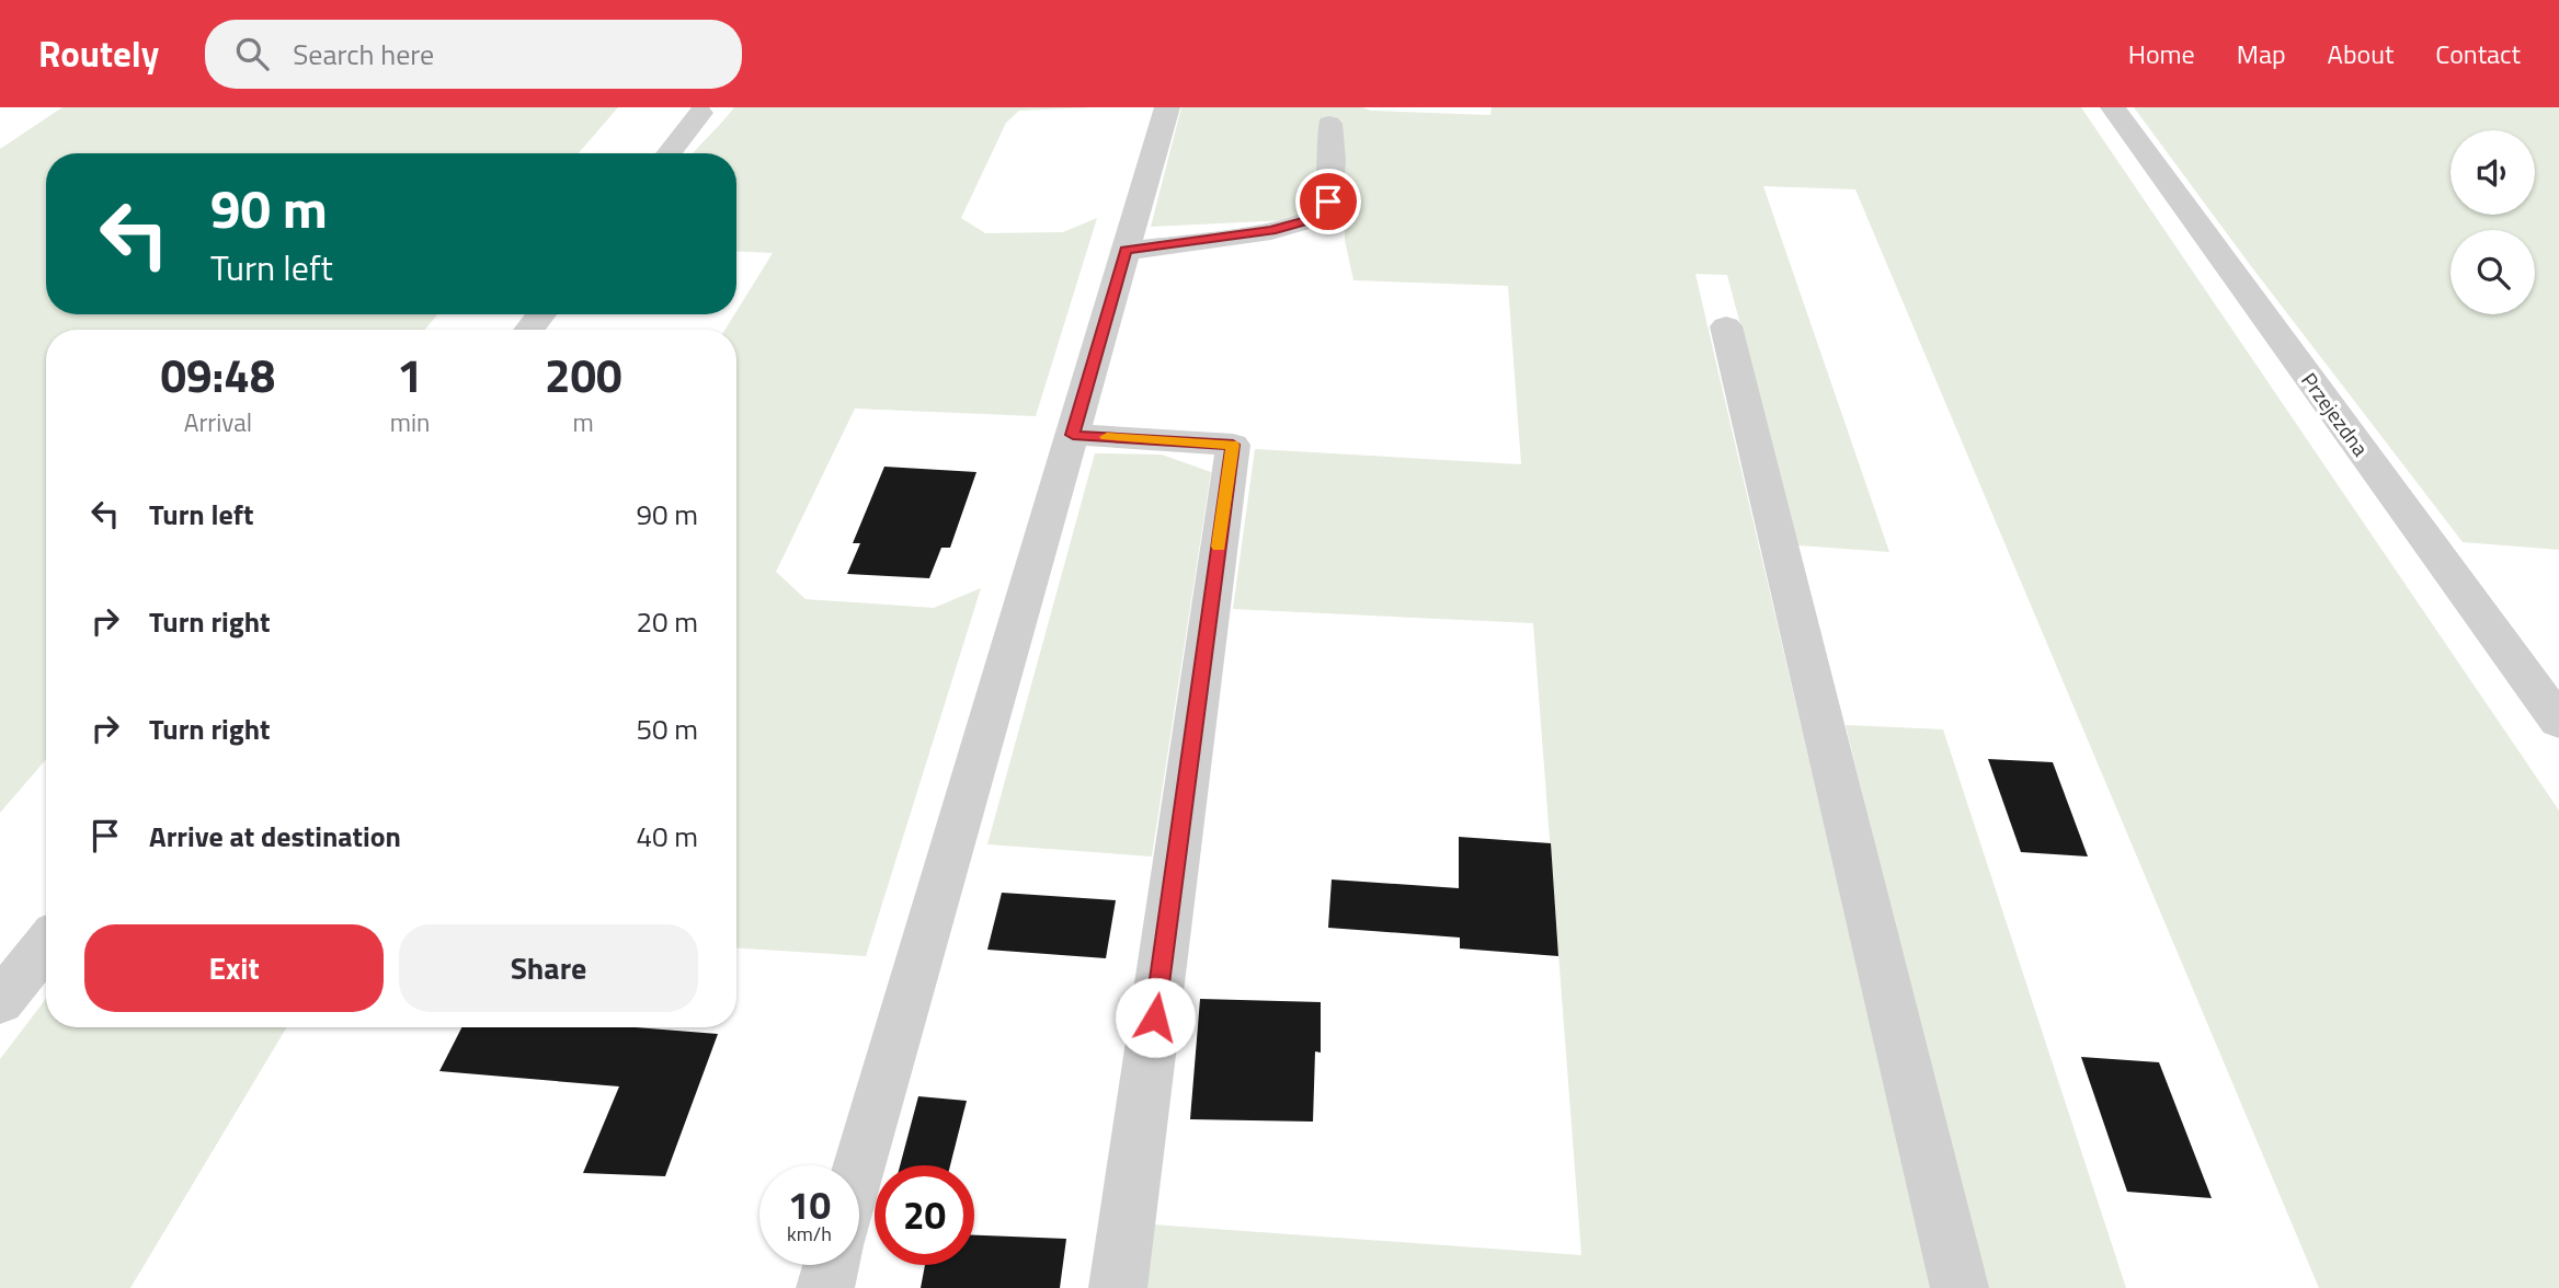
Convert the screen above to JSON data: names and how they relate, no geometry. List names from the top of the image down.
{
  "streets": {
    "street": ["Przejezdna"]
  },
  "page": {
    "header": "Routely",
    "search": "Search here",
    "nav": [
      "Home",
      "Map",
      "About",
      "Contact"
    ],
    "turn": ["90 m", "Turn left"],
    "eta": [
      "09:48",
      "Arrival",
      "1",
      "min",
      "200",
      "m"
    ],
    "list": [
      {
        "name": "Turn left",
        "value": "90 m"
      },
      {
        "name": "Turn right",
        "value": "20 m"
      },
      {
        "name": "Turn right",
        "value": "50 m"
      },
      {
        "name": "Arrive at destination",
        "value": "40 m"
      }
    ],
    "buttons": ["Exit", "Share"],
    "speed": "10 km/h",
    "limit": "20"
  }
}
